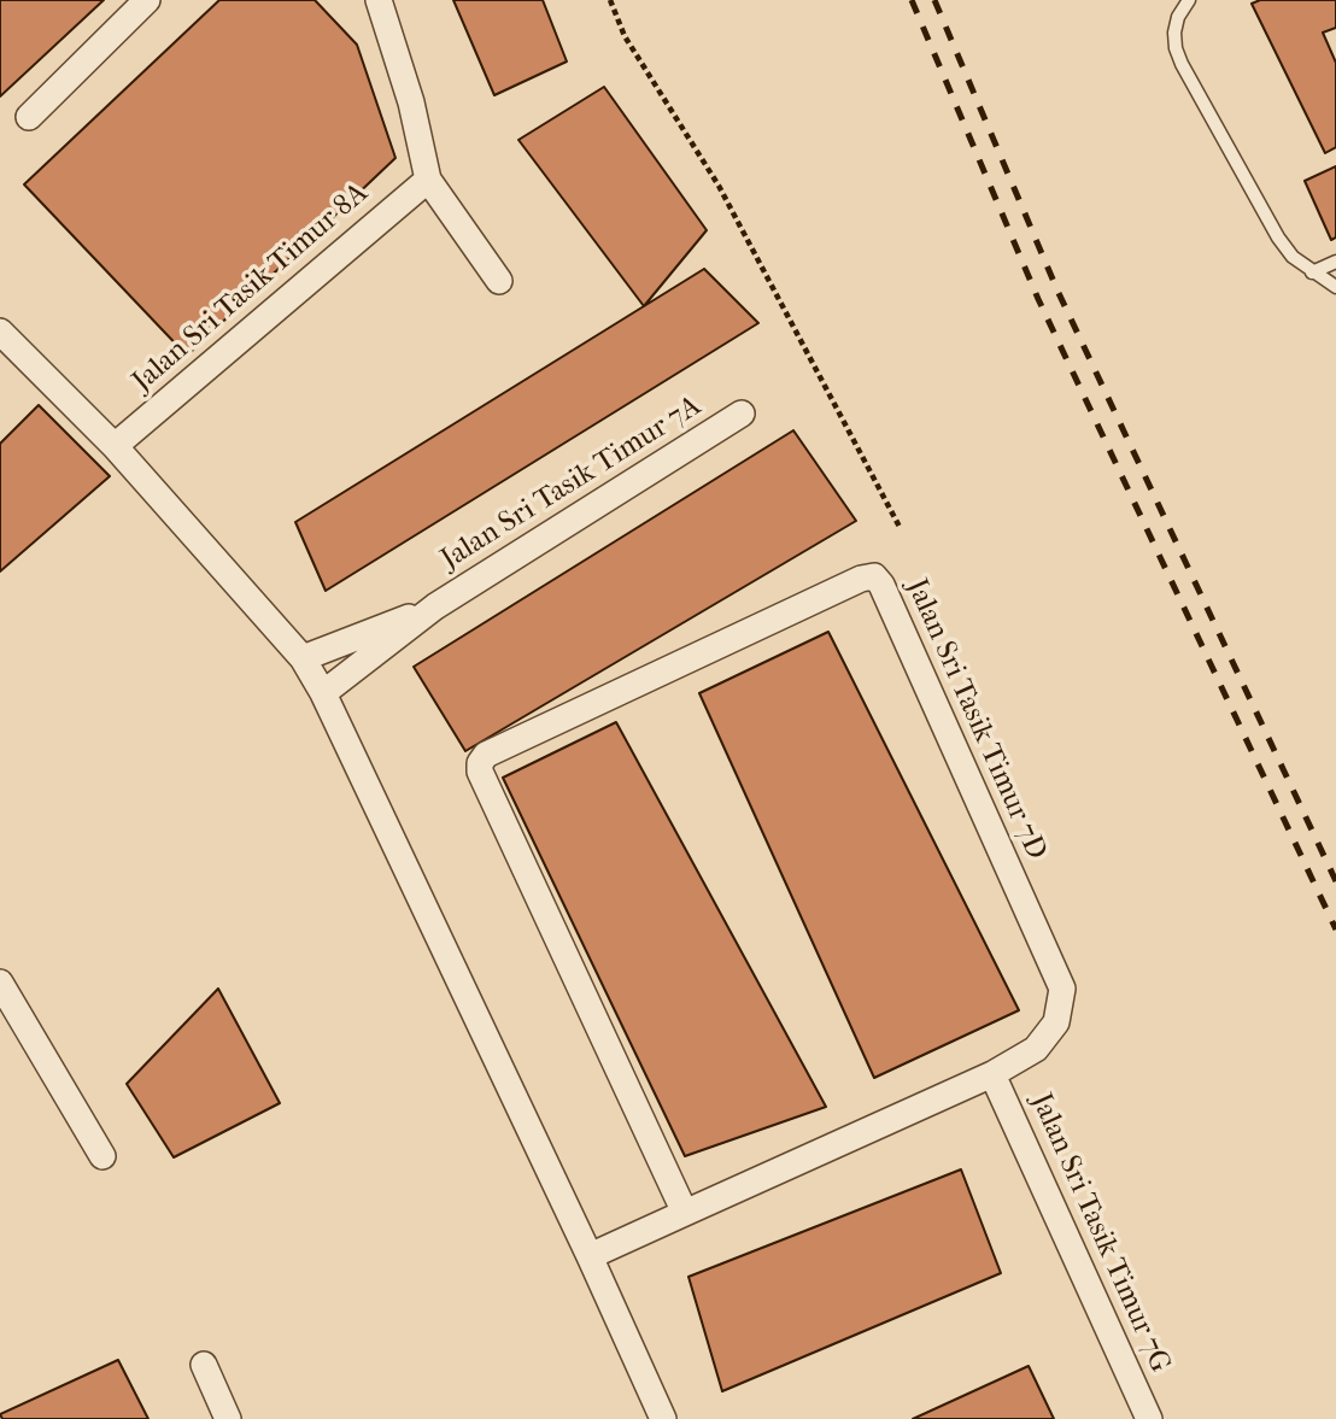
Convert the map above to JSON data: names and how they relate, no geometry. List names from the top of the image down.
{
  "streets": {
    "street": [
      "Jalan Sri Tasik Timur 8A",
      "Jalan Sri Tasik Timur 7A",
      "Jalan Sri Tasik Timur 7D",
      "Jalan Sri Tasik Timur 7G"
    ]
  },
  "crossings": [
    ["Jalan Sri Tasik Timur 7D", "Jalan Sri Tasik Timur 7G"]
  ]
}
